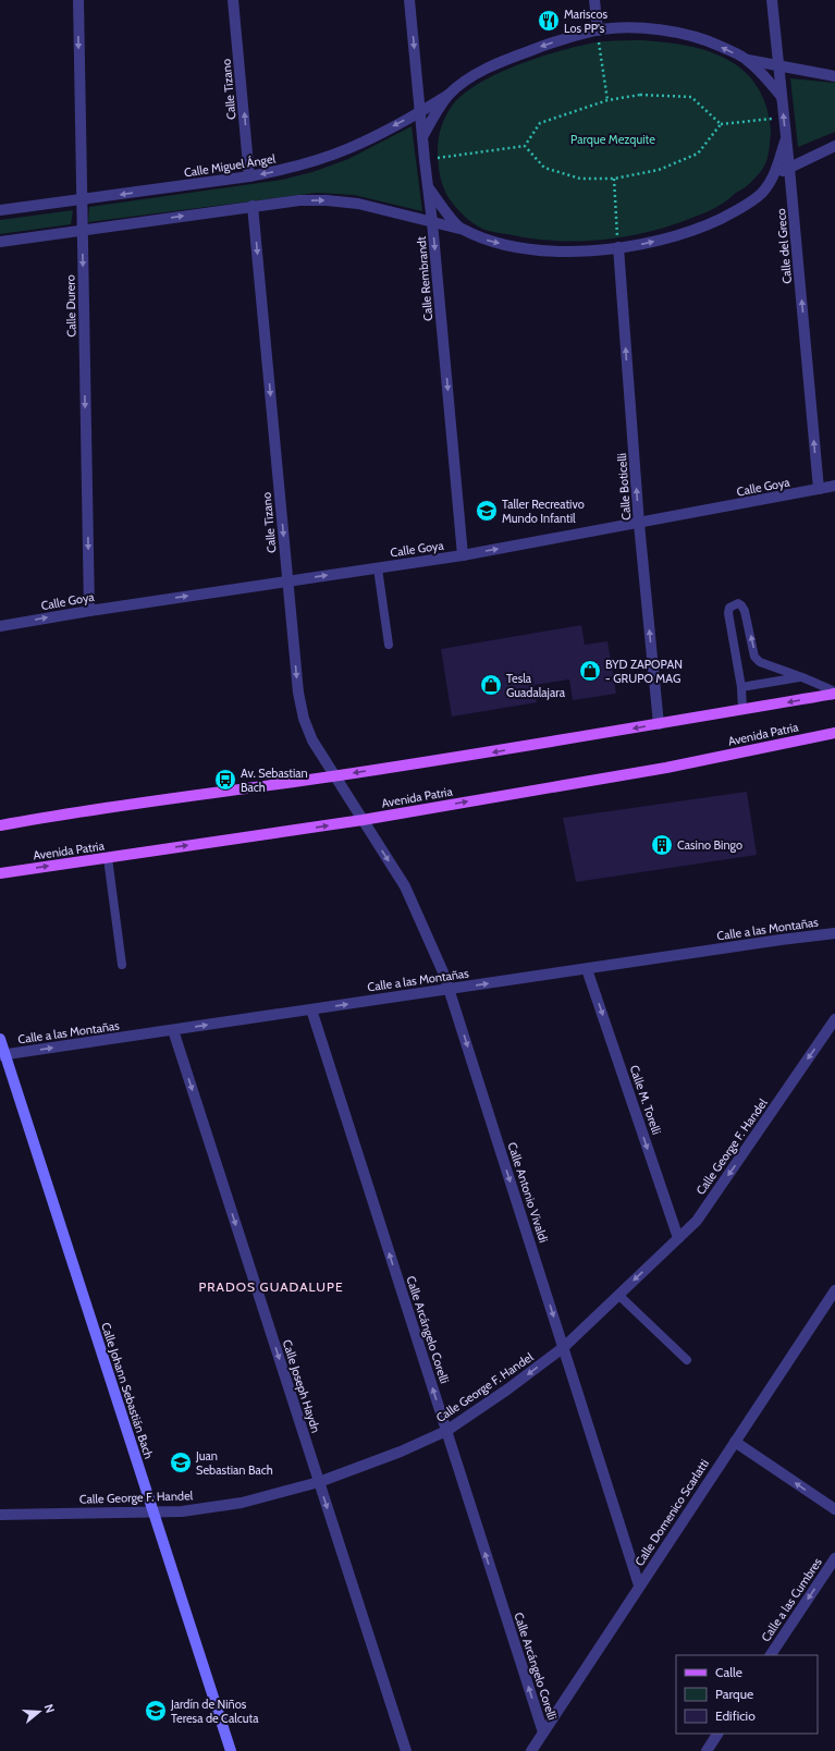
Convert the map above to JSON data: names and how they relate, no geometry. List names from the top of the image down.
{
  "streets": {
    "main road": ["Avenida Patria"],
    "street": [
      "Calle Tizano",
      "Calle Miguel Ángel",
      "Calle del Greco",
      "Calle Rembrandt",
      "Calle Durero",
      "Calle Boticelli",
      "Calle Goya",
      "Calle a las Montañas",
      "Calle M. Torelli",
      "Calle George F. Handel",
      "Calle Antonio Vivaldi",
      "Calle Arcángelo Corelli",
      "Calle Joseph Haydn",
      "Calle Johann Sebastián Bach",
      "Calle Domenico Scarlatti",
      "Calle a las Cumbres"
    ]
  },
  "crossings": [
    ["Calle Tizano", "Calle Miguel Ángel"],
    ["Calle Tizano", "Calle Goya"],
    ["Calle Tizano", "Avenida Patria"],
    ["Calle Tizano", "Calle Antonio Vivaldi"],
    ["Calle Miguel Ángel", "Calle del Greco"],
    ["Calle Miguel Ángel", "Calle Rembrandt"],
    ["Calle Miguel Ángel", "Calle Durero"],
    ["Calle del Greco", "Calle Goya"],
    ["Calle Rembrandt", "Calle Goya"],
    ["Calle Durero", "Calle Goya"],
    ["Calle Boticelli", "Calle Goya"],
    ["Avenida Patria", "Calle Antonio Vivaldi"],
    ["Calle a las Montañas", "Calle M. Torelli"],
    ["Calle a las Montañas", "Calle Antonio Vivaldi"],
    ["Calle a las Montañas", "Calle Arcángelo Corelli"],
    ["Calle a las Montañas", "Calle Joseph Haydn"],
    ["Calle a las Montañas", "Calle Johann Sebastián Bach"],
    ["Calle M. Torelli", "Calle George F. Handel"],
    ["Calle George F. Handel", "Calle Antonio Vivaldi"],
    ["Calle George F. Handel", "Calle Arcángelo Corelli"],
    ["Calle George F. Handel", "Calle Joseph Haydn"],
    ["Calle George F. Handel", "Calle Johann Sebastián Bach"],
    ["Calle Antonio Vivaldi", "Calle Domenico Scarlatti"],
    ["Calle Arcángelo Corelli", "Calle Domenico Scarlatti"]
  ],
  "one_way": [
    "Calle del Greco",
    "Calle Rembrandt",
    "Calle Durero",
    "Calle Boticelli",
    "Calle Goya",
    "Calle a las Montañas",
    "Calle M. Torelli",
    "Calle George F. Handel",
    "Calle Antonio Vivaldi",
    "Calle Arcángelo Corelli",
    "Calle Joseph Haydn",
    "Calle a las Cumbres"
  ],
  "districts": ["PRADOS GUADALUPE"],
  "parks": ["Parque Mezquite"],
  "places": {
    "restaurant": ["Mariscos Los PP's"],
    "school or university": ["Taller Recreativo Mundo Infantil", "Juan Sebastian Bach", "Jardín de Niños Teresa de Calcuta"],
    "shop": ["BYD ZAPOPAN - GRUPO MAG", "Tesla Guadalajara"],
    "bus stop": ["Av. Sebastian Bach"],
    "building": ["Casino Bingo"]
  },
  "legend": ["Calle", "Parque", "Edificio"],
  "north": "right"
}
